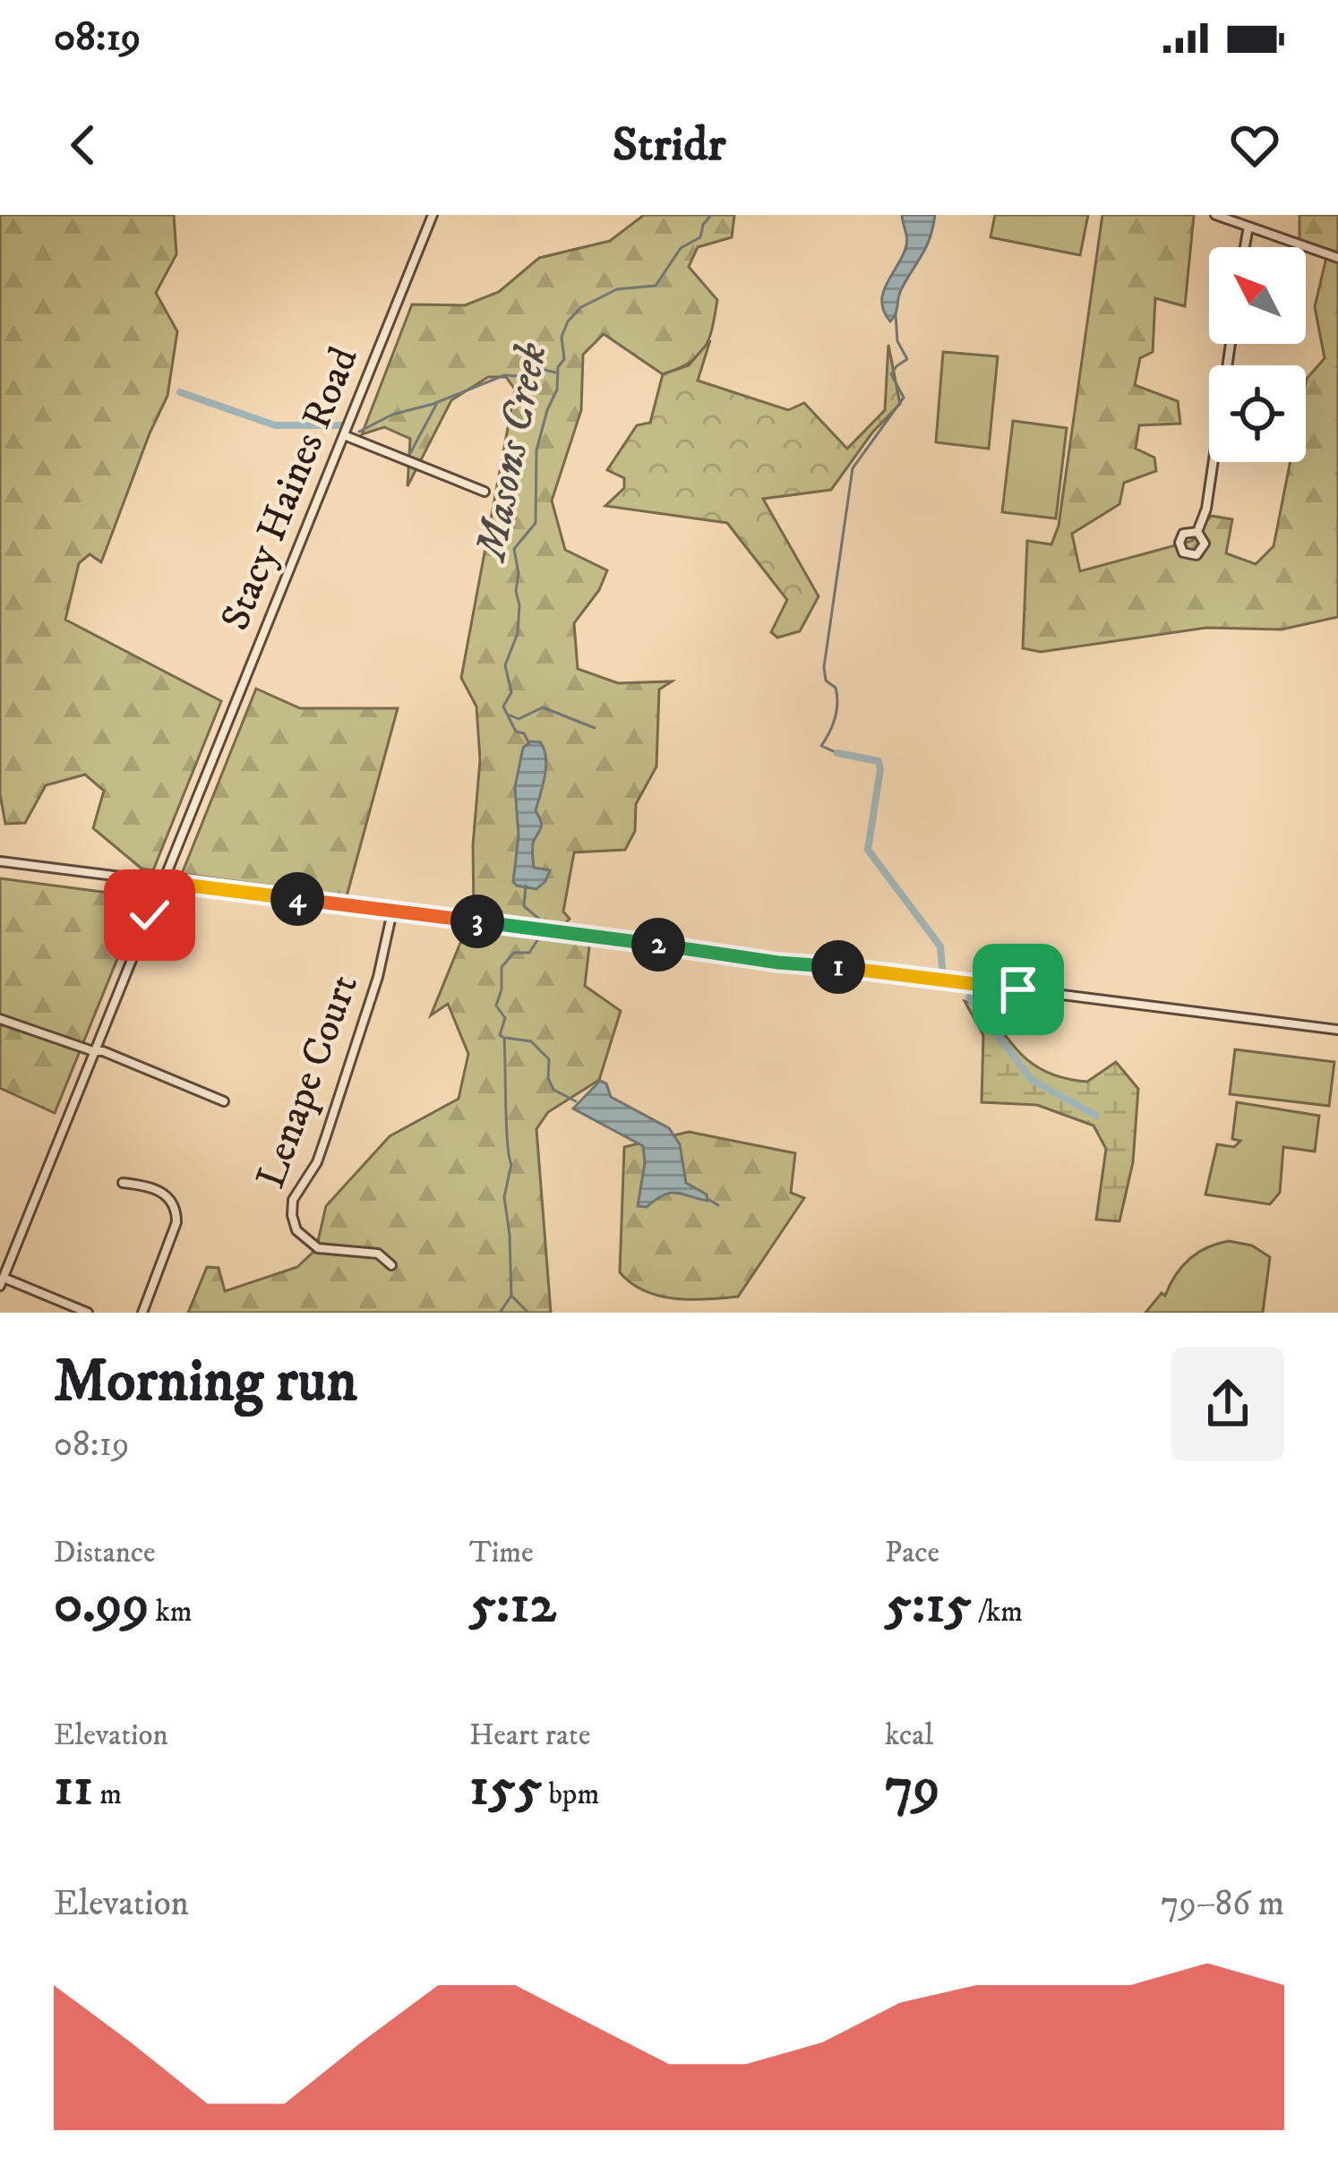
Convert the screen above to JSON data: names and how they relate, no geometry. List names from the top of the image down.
{
  "streets": {
    "street": ["Stacy Haines Road", "Lenape Court"]
  },
  "water": ["Masons Creek"],
  "north": "top left",
  "page": {
    "status": "08:19",
    "header": "Stridr",
    "pins": [
      "4",
      "3",
      "2",
      "1"
    ],
    "heading": ["Morning run", "08:19"],
    "stats": [
      ["Distance", "0.99 km"],
      ["Time", "5:12"],
      ["Pace", "5:15 /km"],
      ["Elevation", "11 m"],
      ["Heart rate", "155 bpm"],
      ["kcal", "79"]
    ],
    "chart": ["Elevation", "79–86 m"]
  }
}
